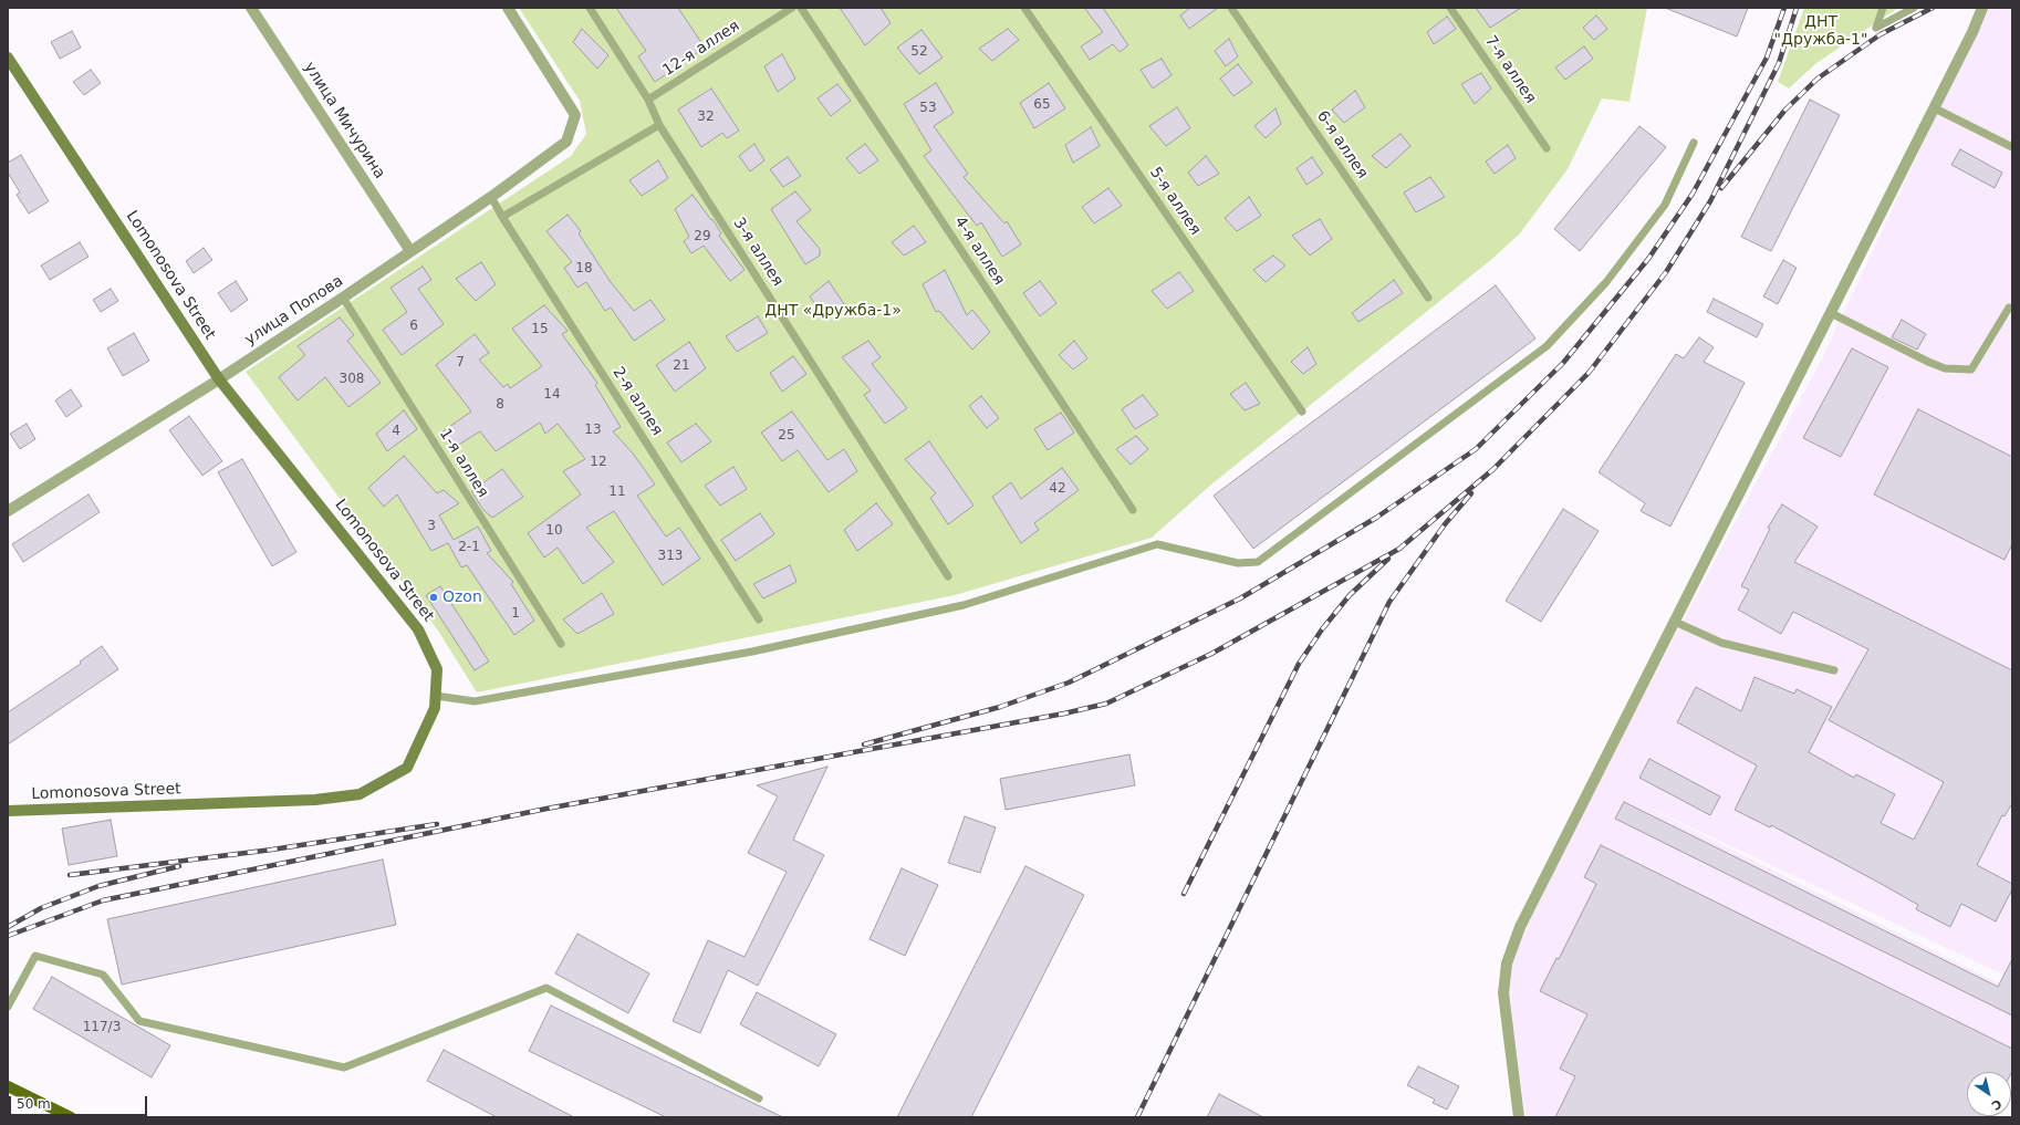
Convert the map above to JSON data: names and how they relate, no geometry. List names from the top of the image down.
{
  "streets": {
    "street": ["улица Мичурина", "Lomonosova Street", "улица Попова"],
    "lane": [
      "12-я аллея",
      "7-я аллея",
      "6-я аллея",
      "5-я аллея",
      "4-я аллея",
      "3-я аллея",
      "2-я аллея",
      "1-я аллея"
    ]
  },
  "crossings": [
    ["12-я аллея", "3-я аллея"],
    ["улица Мичурина", "улица Попова"],
    ["Lomonosova Street", "улица Попова"],
    ["улица Попова", "2-я аллея"],
    ["улица Попова", "1-я аллея"]
  ],
  "parks": ["ДНТ \"Дружба-1\"", "ДНТ «Дружба-1»"],
  "places": ["Ozon"],
  "house_numbers": [
    "52",
    "65",
    "53",
    "32",
    "29",
    "18",
    "6",
    "15",
    "7",
    "21",
    "308",
    "14",
    "8",
    "13",
    "4",
    "25",
    "12",
    "42",
    "11",
    "3",
    "10",
    "2-1",
    "313",
    "1",
    "117/3"
  ],
  "scale_bar": "50 m",
  "north": "bottom right"
}
